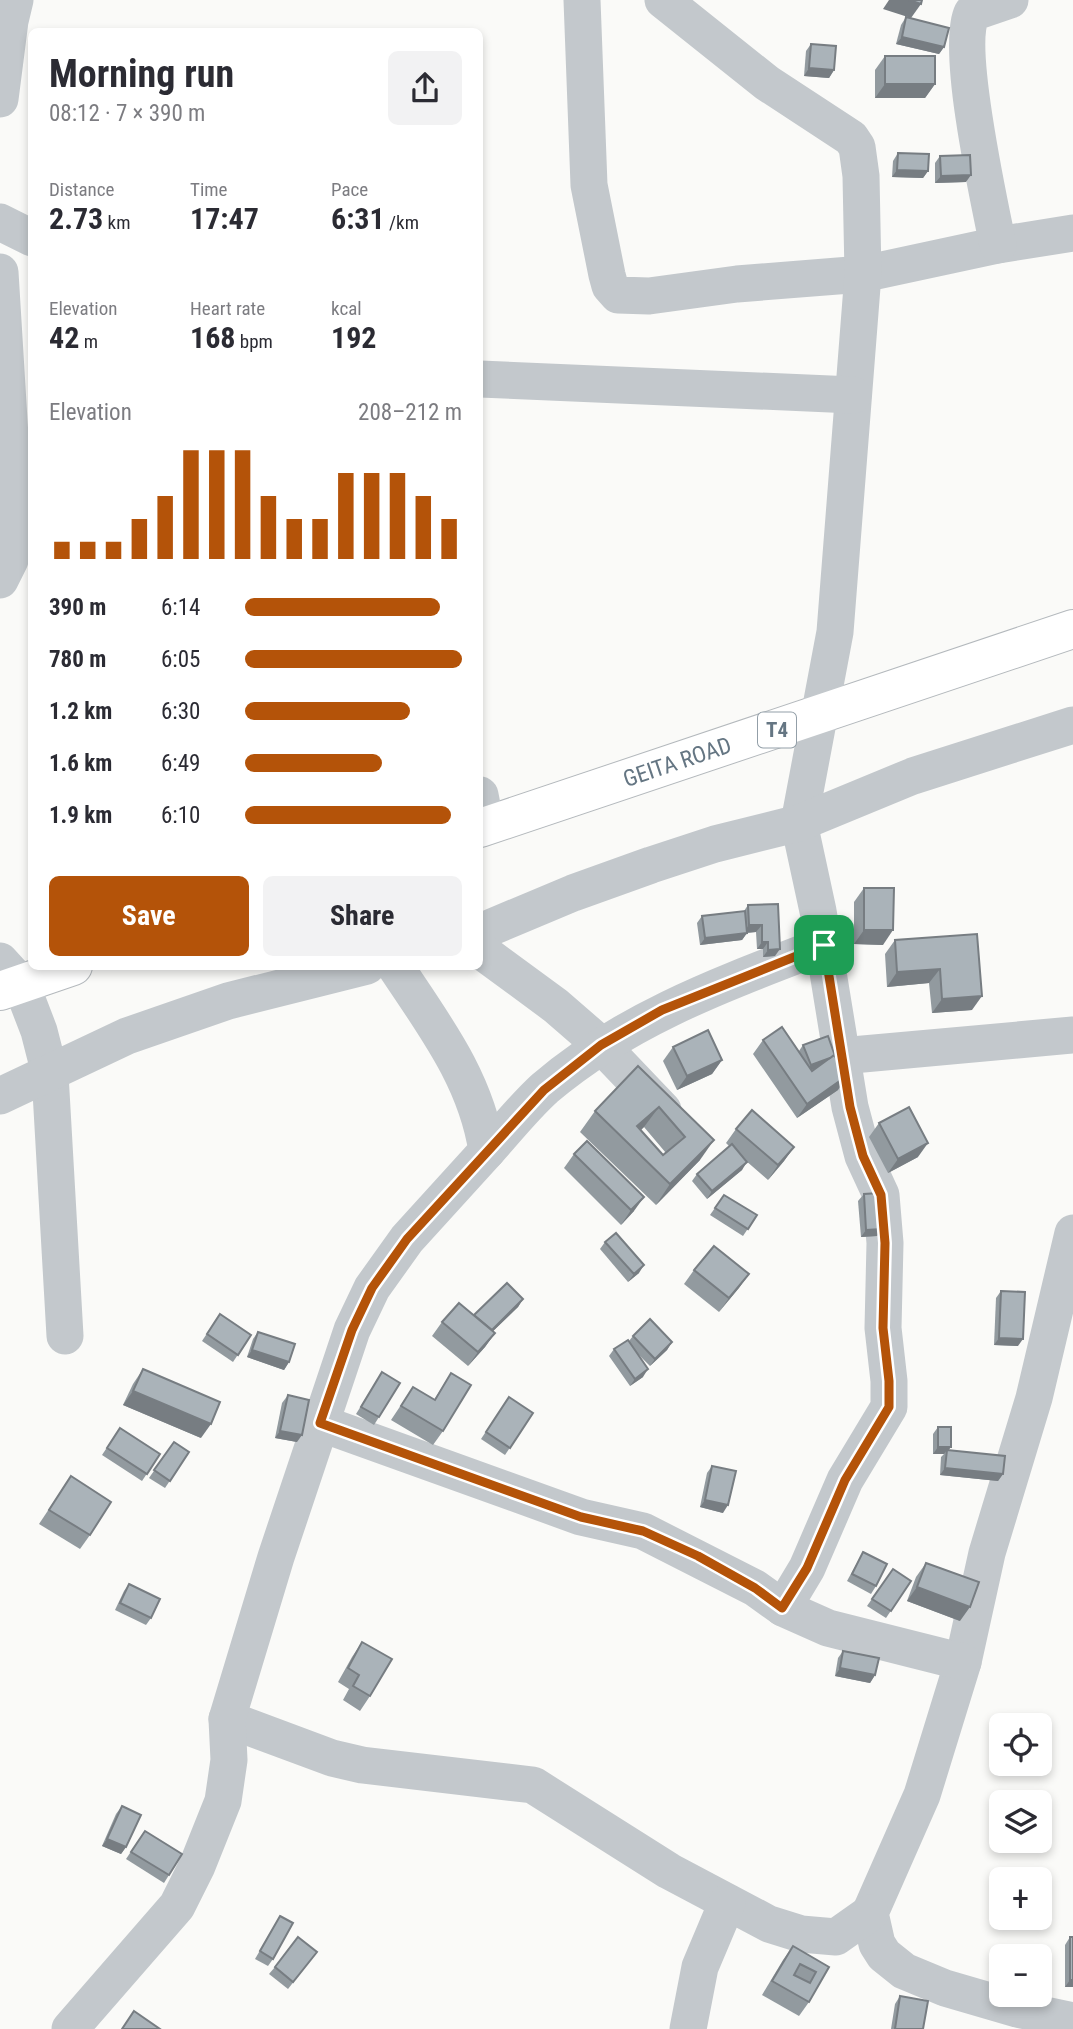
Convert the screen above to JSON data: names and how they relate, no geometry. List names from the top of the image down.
{
  "streets": {
    "highway": ["T4", "GEITA ROAD"]
  },
  "page": {
    "heading": ["Morning run", "08:12 · 7 × 390 m"],
    "stats": [
      ["Distance", "2.73 km"],
      ["Time", "17:47"],
      ["Pace", "6:31 /km"],
      ["Elevation", "42 m"],
      ["Heart rate", "168 bpm"],
      ["kcal", "192"]
    ],
    "chart": ["Elevation", "208–212 m"],
    "list": [
      {
        "name": "390 m",
        "note": "6:14"
      },
      {
        "name": "780 m",
        "note": "6:05"
      },
      {
        "name": "1.2 km",
        "note": "6:30"
      },
      {
        "name": "1.6 km",
        "note": "6:49"
      },
      {
        "name": "1.9 km",
        "note": "6:10"
      }
    ],
    "buttons": ["Save", "Share"],
    "map_buttons": ["+", "−"]
  }
}
